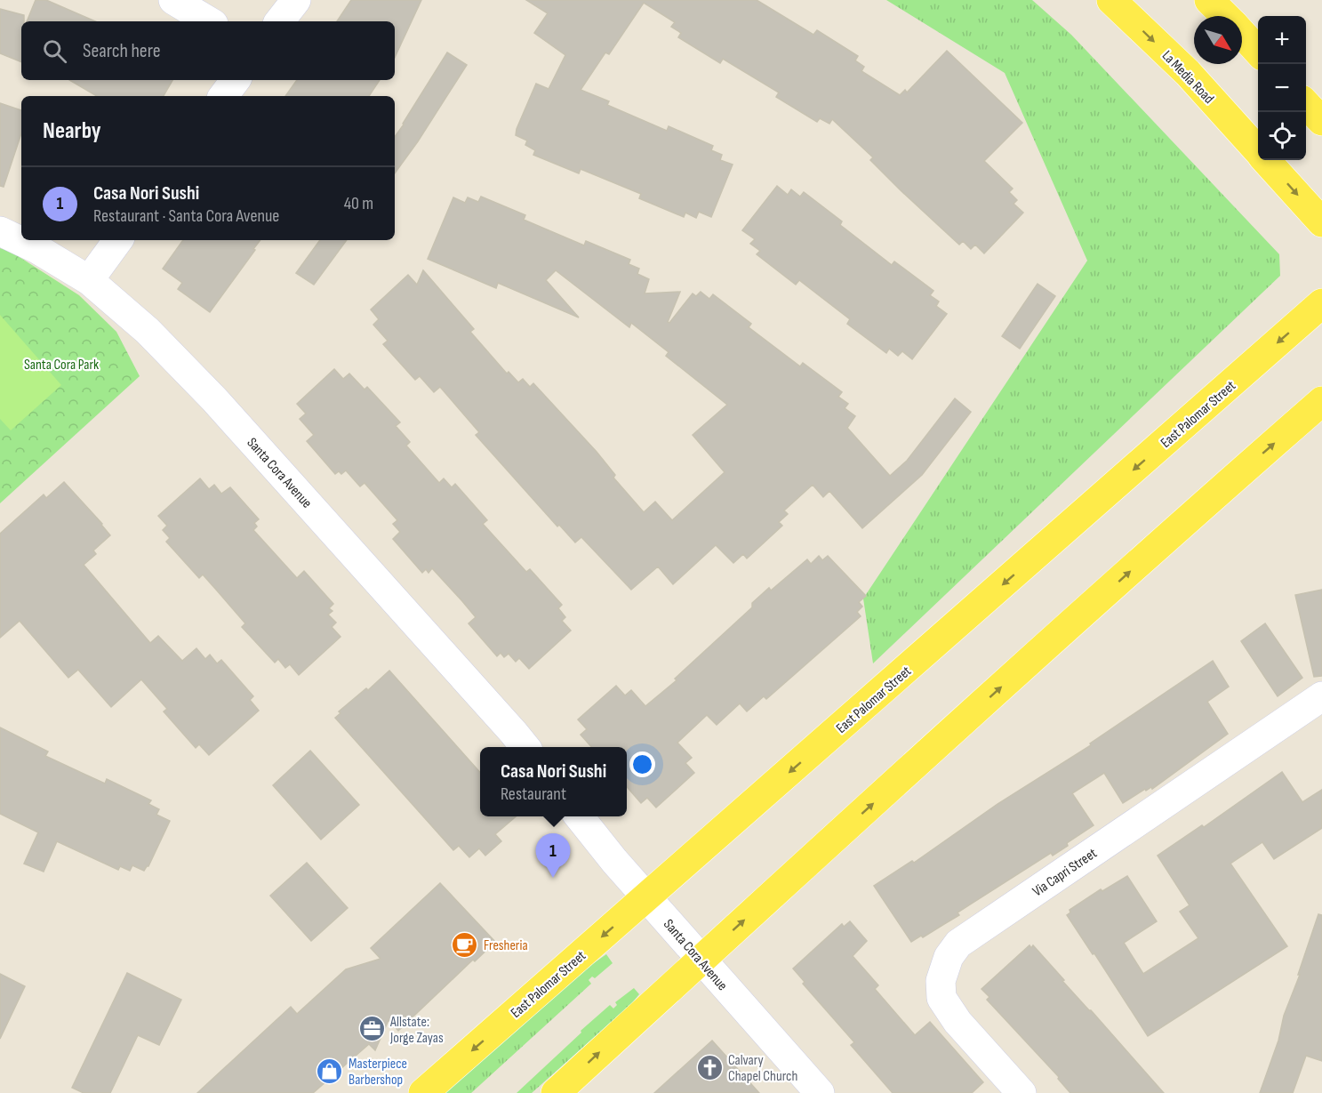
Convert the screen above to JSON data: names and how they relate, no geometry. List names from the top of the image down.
{
  "streets": {
    "main road": ["La Media Road", "East Palomar Street"],
    "street": ["Santa Cora Avenue", "Via Capri Street"]
  },
  "crossings": [
    ["East Palomar Street", "Santa Cora Avenue"]
  ],
  "one_way": ["La Media Road"],
  "parks": ["Santa Cora Park"],
  "places": {
    "cafe": ["Fresheria"],
    "office": ["Allstate: Jorge Zayas"],
    "church": ["Calvary Chapel Church"],
    "shop": ["Masterpiece Barbershop"]
  },
  "north": "bottom right",
  "page": {
    "map_buttons": ["+", "−"],
    "search": "Search here",
    "heading": "Nearby",
    "list": [
      {
        "mark": "1",
        "name": "Casa Nori Sushi",
        "note": "Restaurant · Santa Cora Avenue",
        "value": "40 m"
      }
    ],
    "popup": ["Casa Nori Sushi", "Restaurant"],
    "pins": "1"
  }
}
